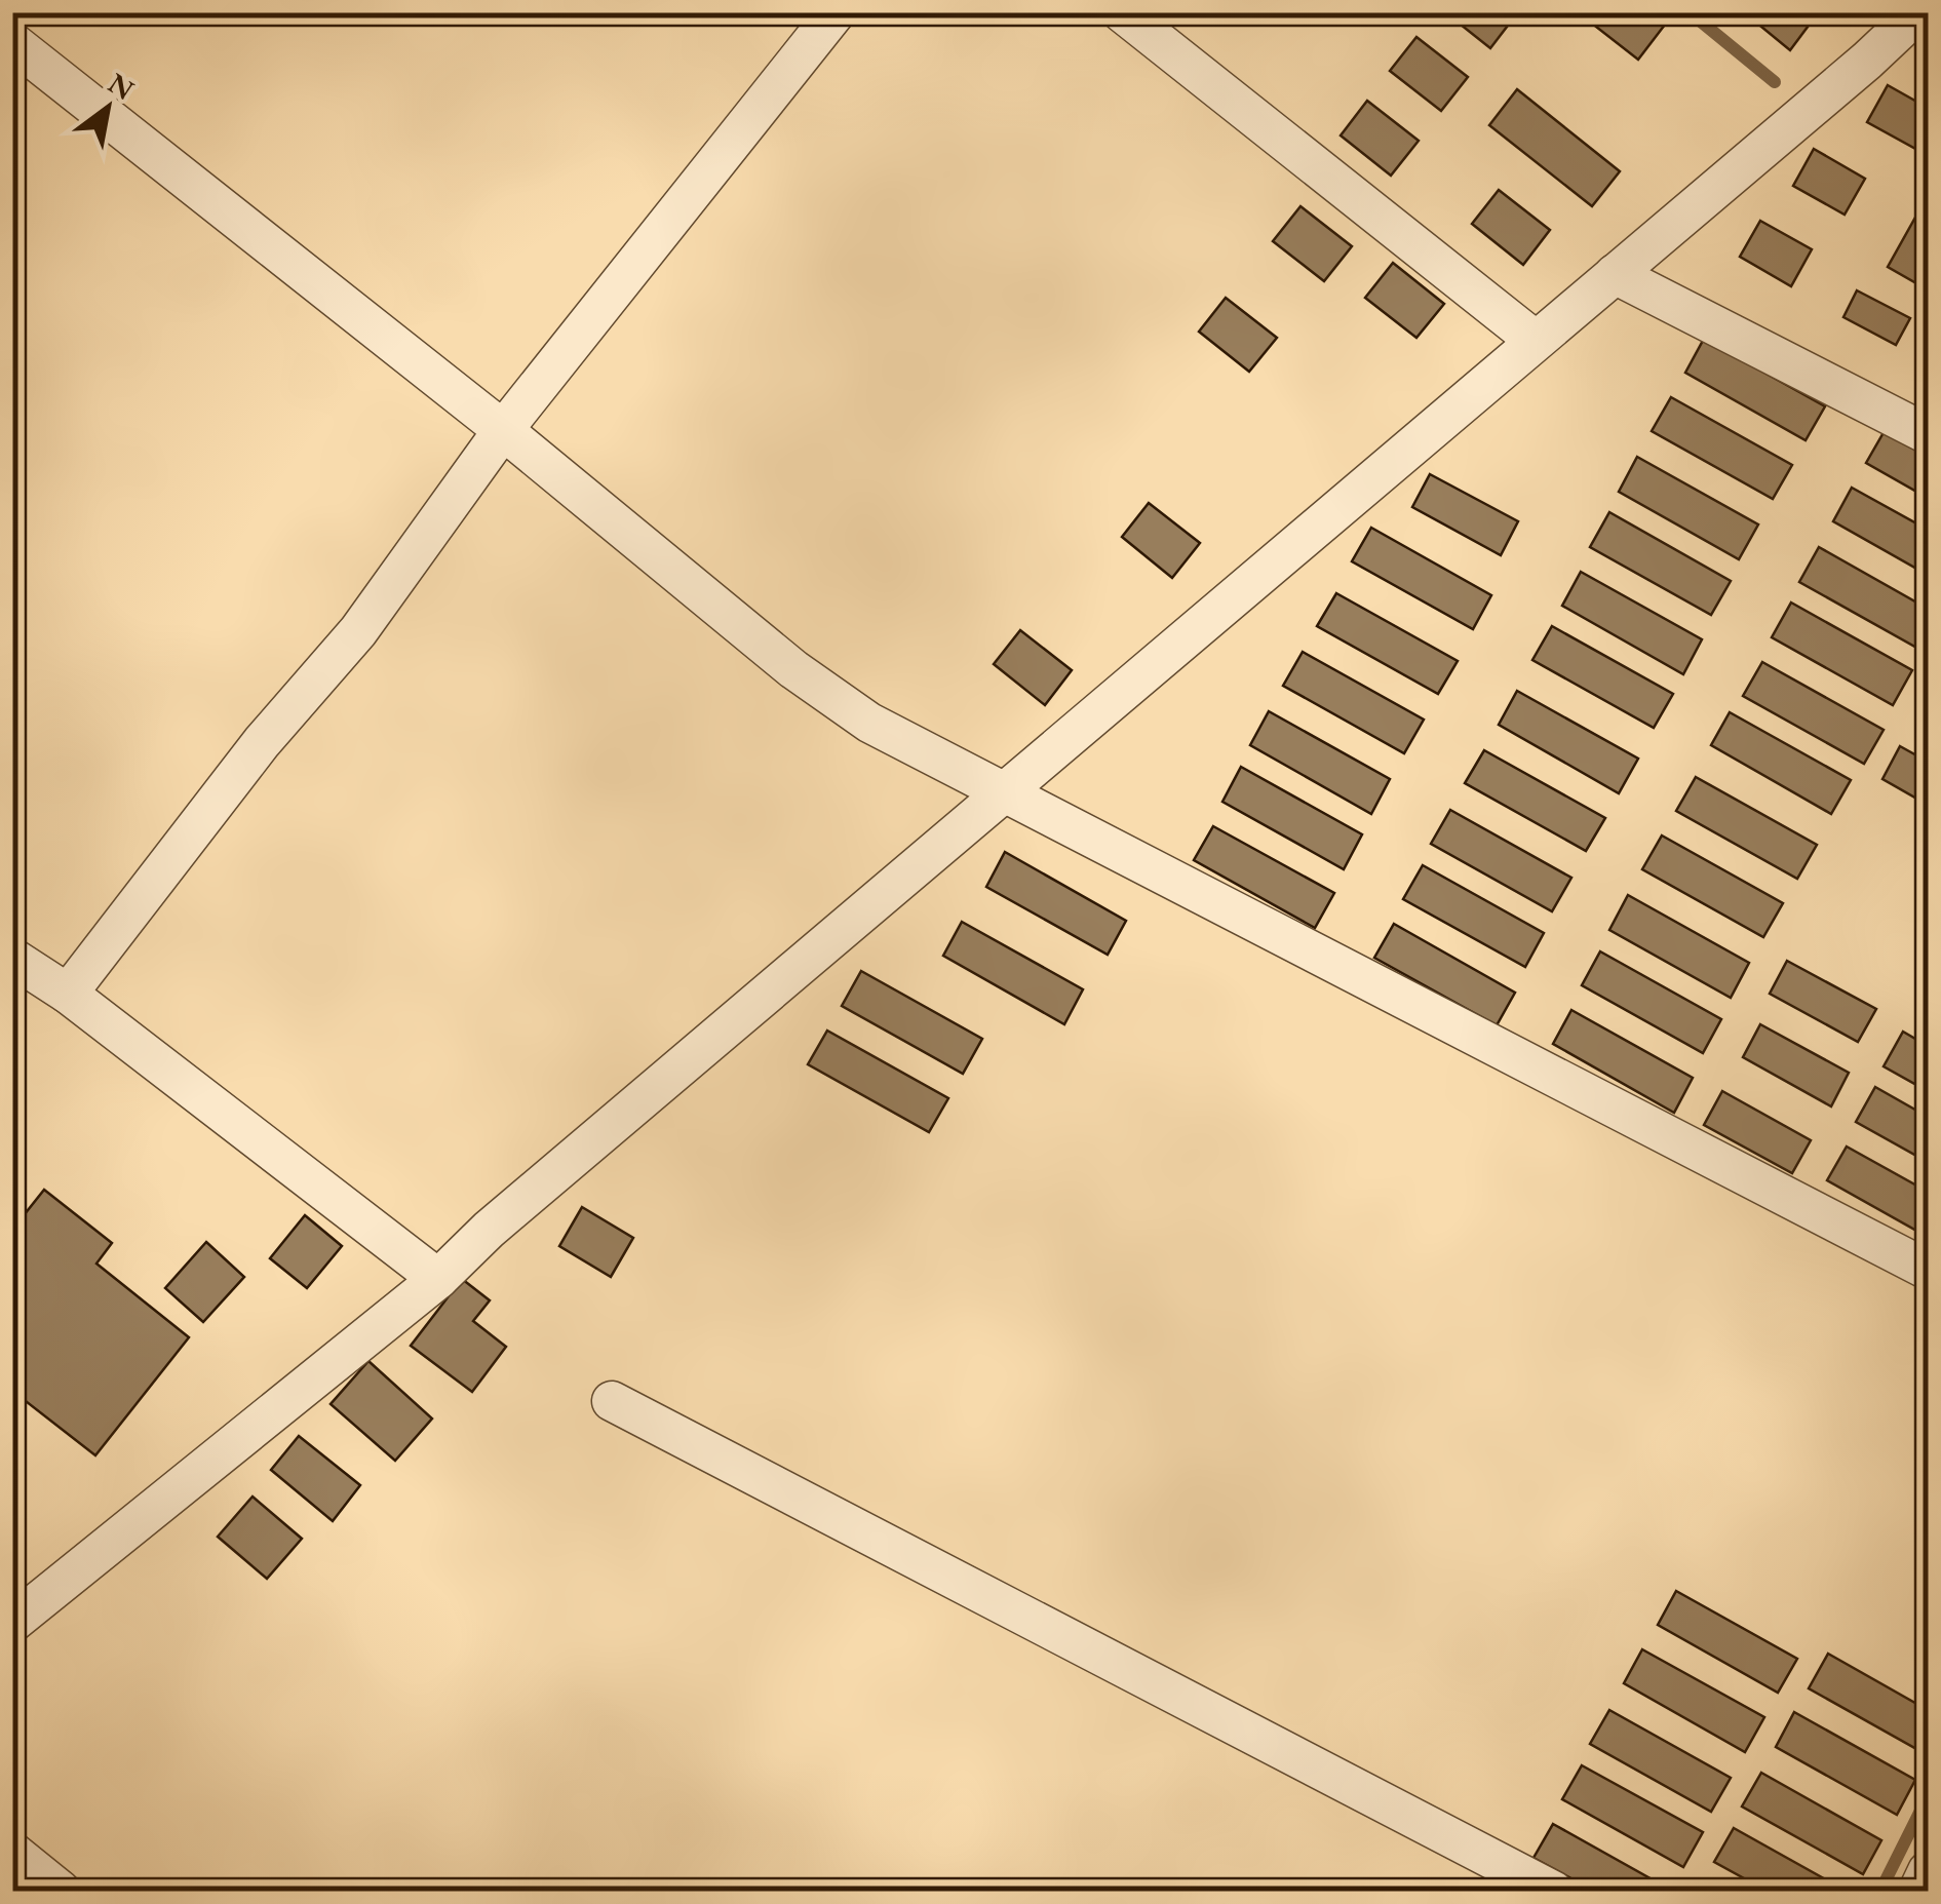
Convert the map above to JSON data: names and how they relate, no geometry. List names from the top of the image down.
{
  "north": "top right"
}
